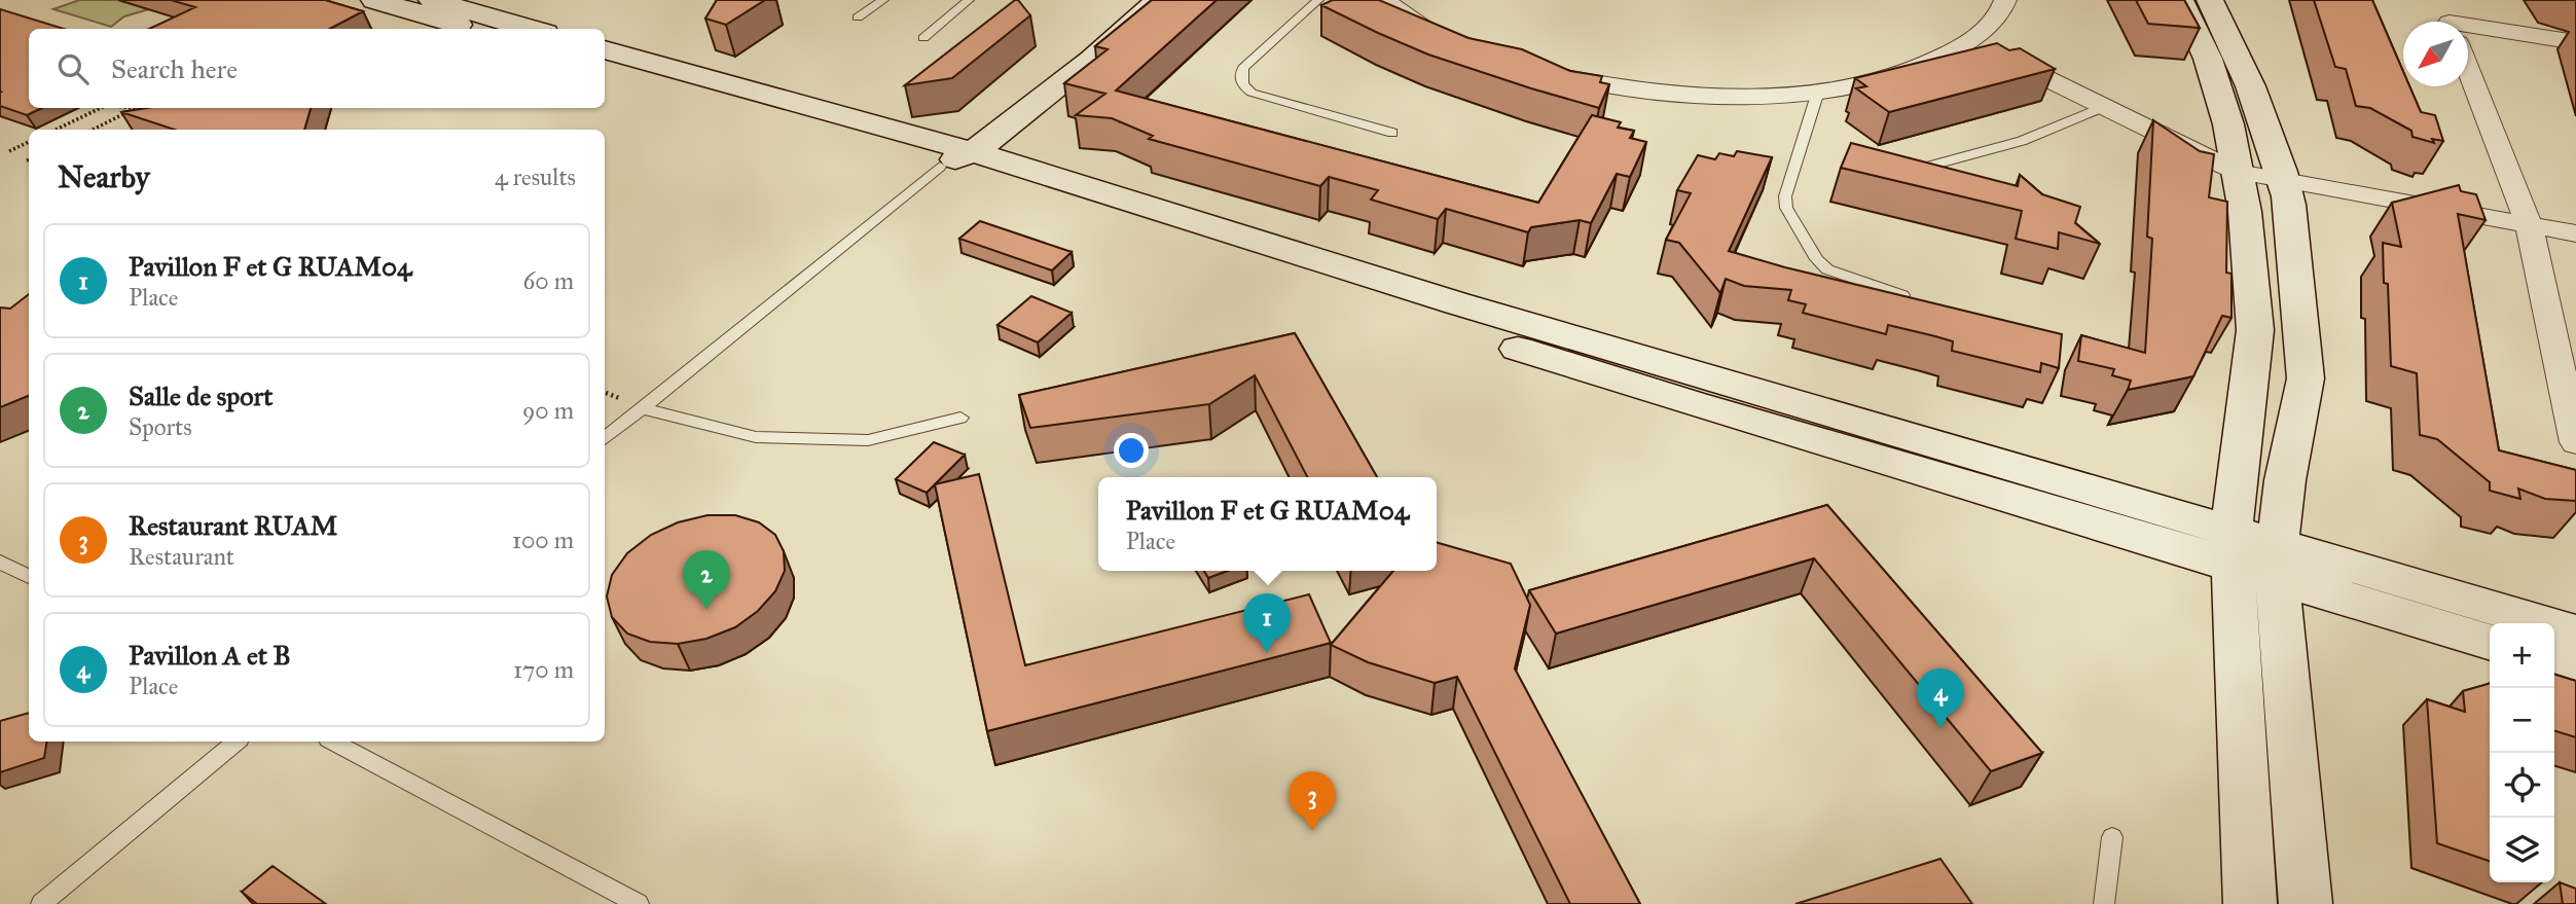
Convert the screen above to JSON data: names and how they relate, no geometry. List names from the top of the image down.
{
  "north": "bottom left",
  "page": {
    "search": "Search here",
    "heading": ["Nearby", "4 results"],
    "list": [
      {
        "mark": "1",
        "name": "Pavillon F et G RUAM04",
        "note": "Place",
        "value": "60 m"
      },
      {
        "mark": "2",
        "name": "Salle de sport",
        "note": "Sports",
        "value": "90 m"
      },
      {
        "mark": "3",
        "name": "Restaurant RUAM",
        "note": "Restaurant",
        "value": "100 m"
      },
      {
        "mark": "4",
        "name": "Pavillon A et B",
        "note": "Place",
        "value": "170 m"
      }
    ],
    "popup": ["Pavillon F et G RUAM04", "Place"],
    "pins": [
      "2",
      "1",
      "4",
      "3"
    ],
    "map_buttons": ["+", "−"]
  }
}
